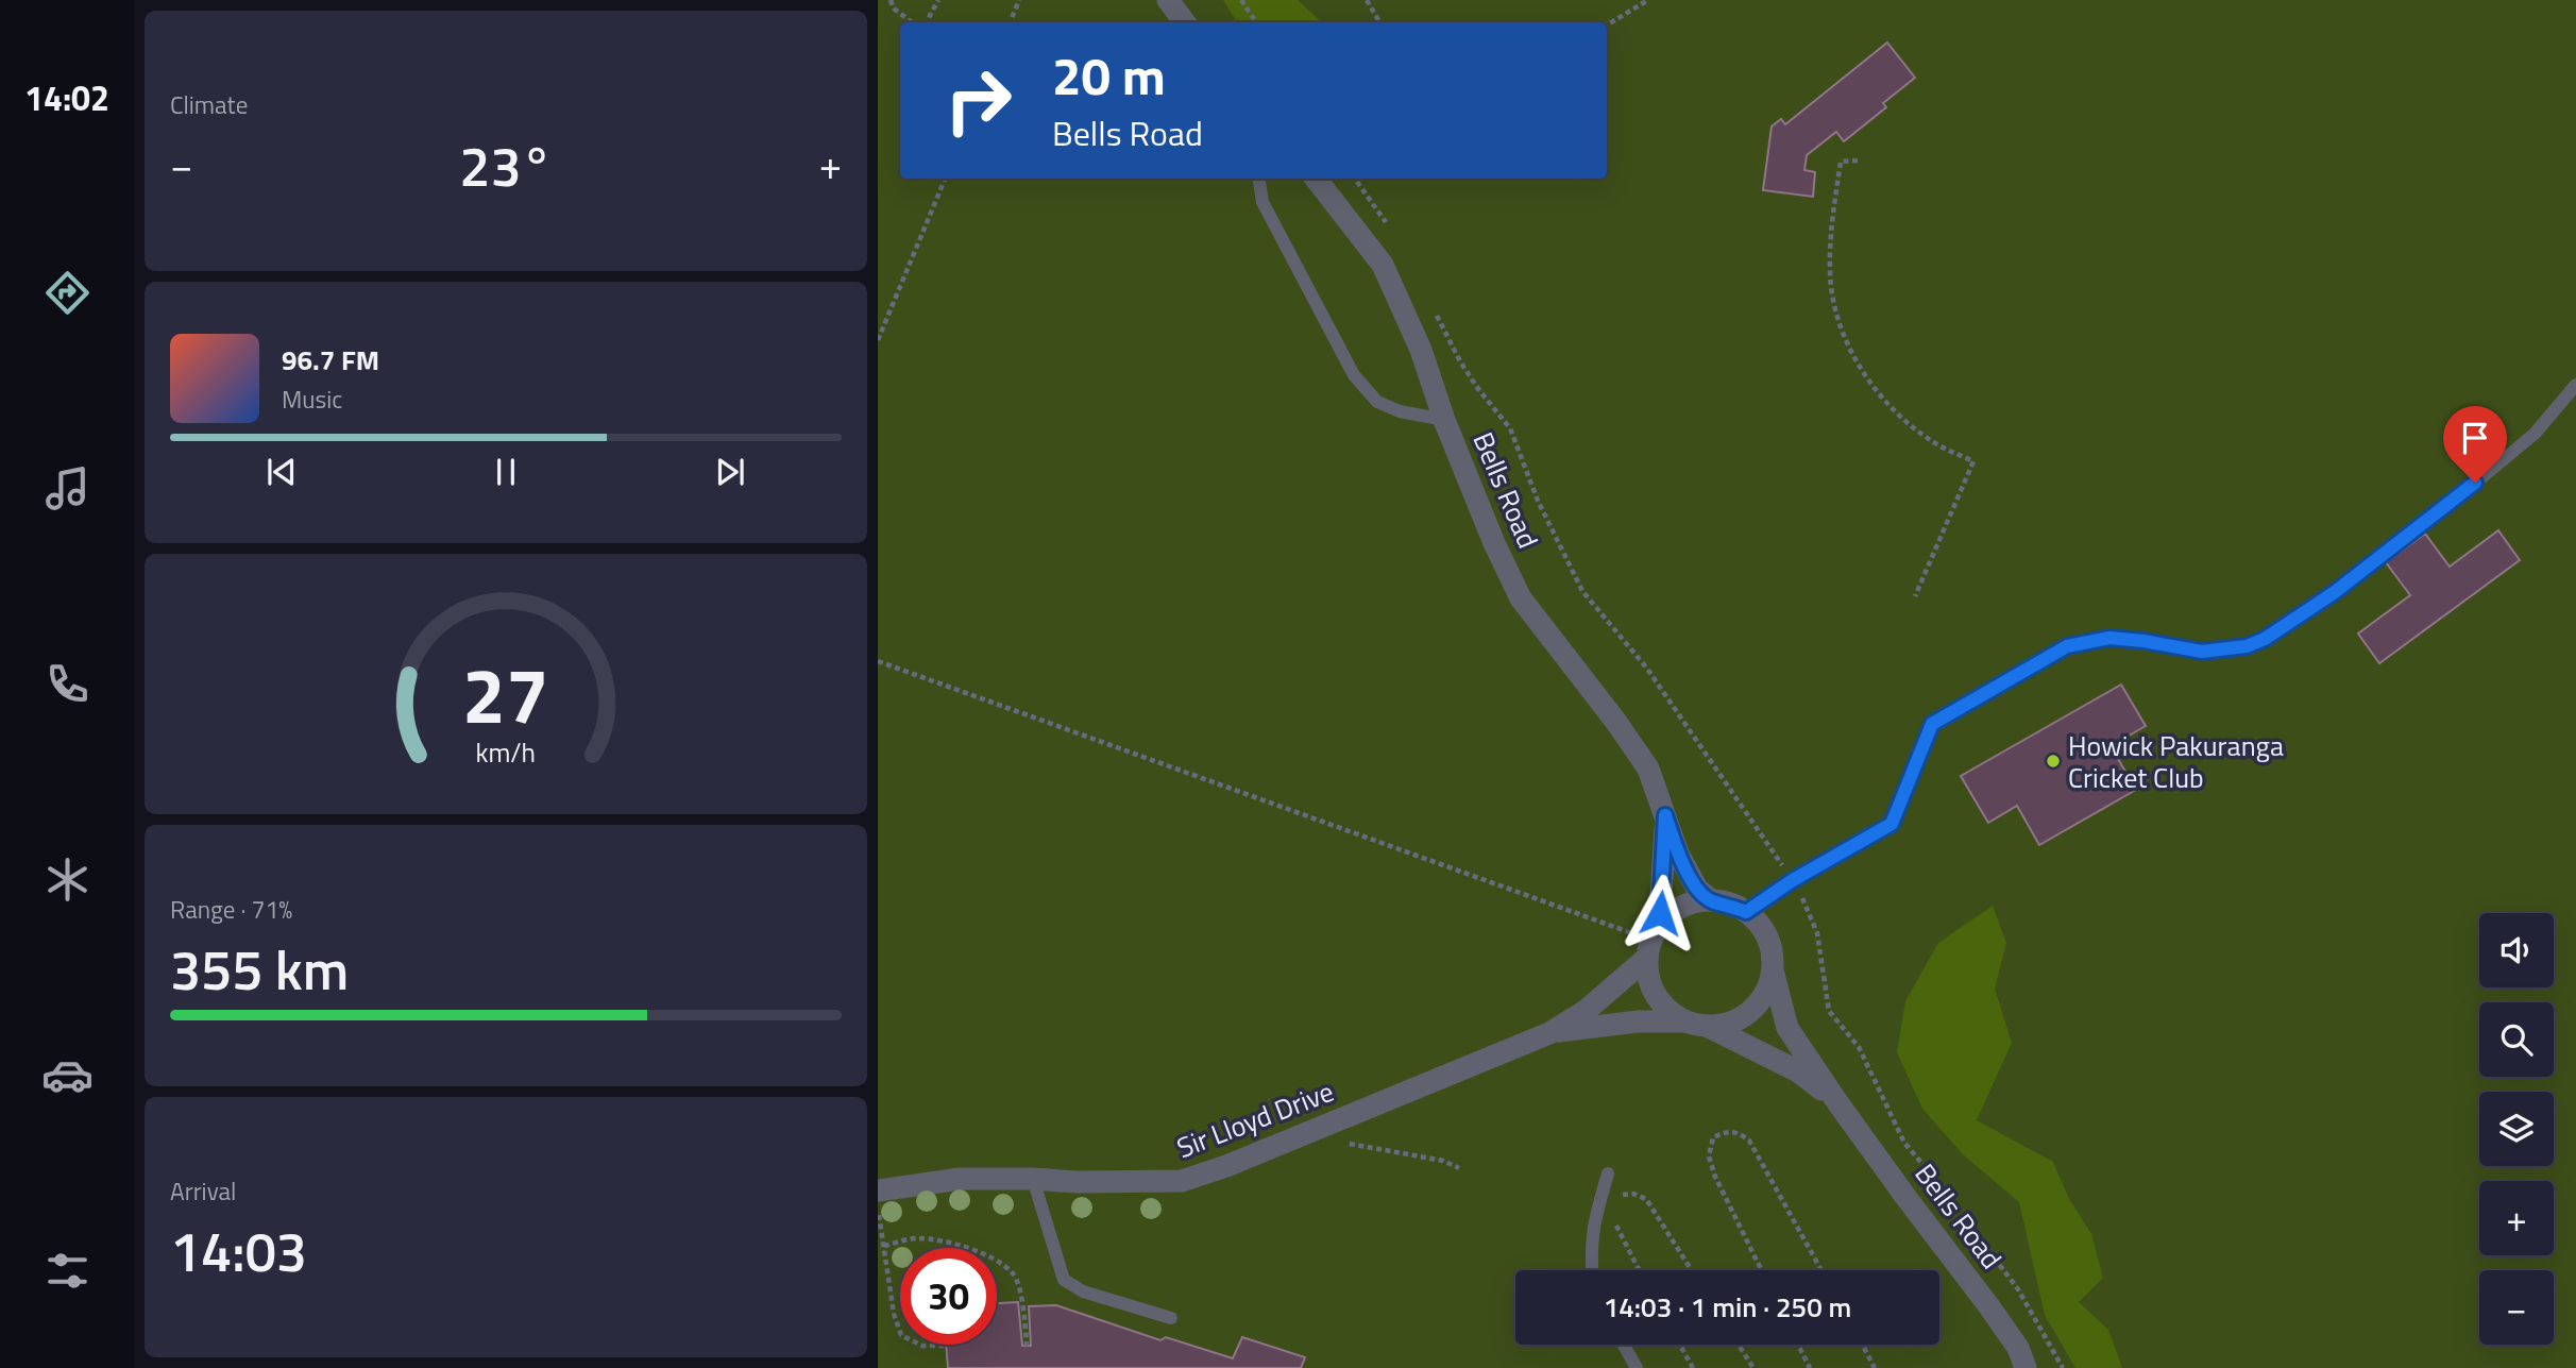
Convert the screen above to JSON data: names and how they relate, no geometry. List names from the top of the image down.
{
  "streets": {
    "street": ["Bells Road", "Sir Lloyd Drive"]
  },
  "crossings": [
    ["Bells Road", "Sir Lloyd Drive"]
  ],
  "places": ["Howick Pakuranga Cricket Club"],
  "page": {
    "tabs": "14:02",
    "tile": [
      "Climate",
      ["Range · 71%", "355 km"],
      ["Arrival", "14:03"]
    ],
    "turn": ["20 m", "Bells Road"],
    "heat": ["−", "23°", "+"],
    "song": ["96.7 FM", "Music"],
    "map_buttons": ["+", "−"],
    "limit": "30",
    "trip": "14:03 · 1 min · 250 m",
    "gauge": ["27", "km/h"]
  }
}
